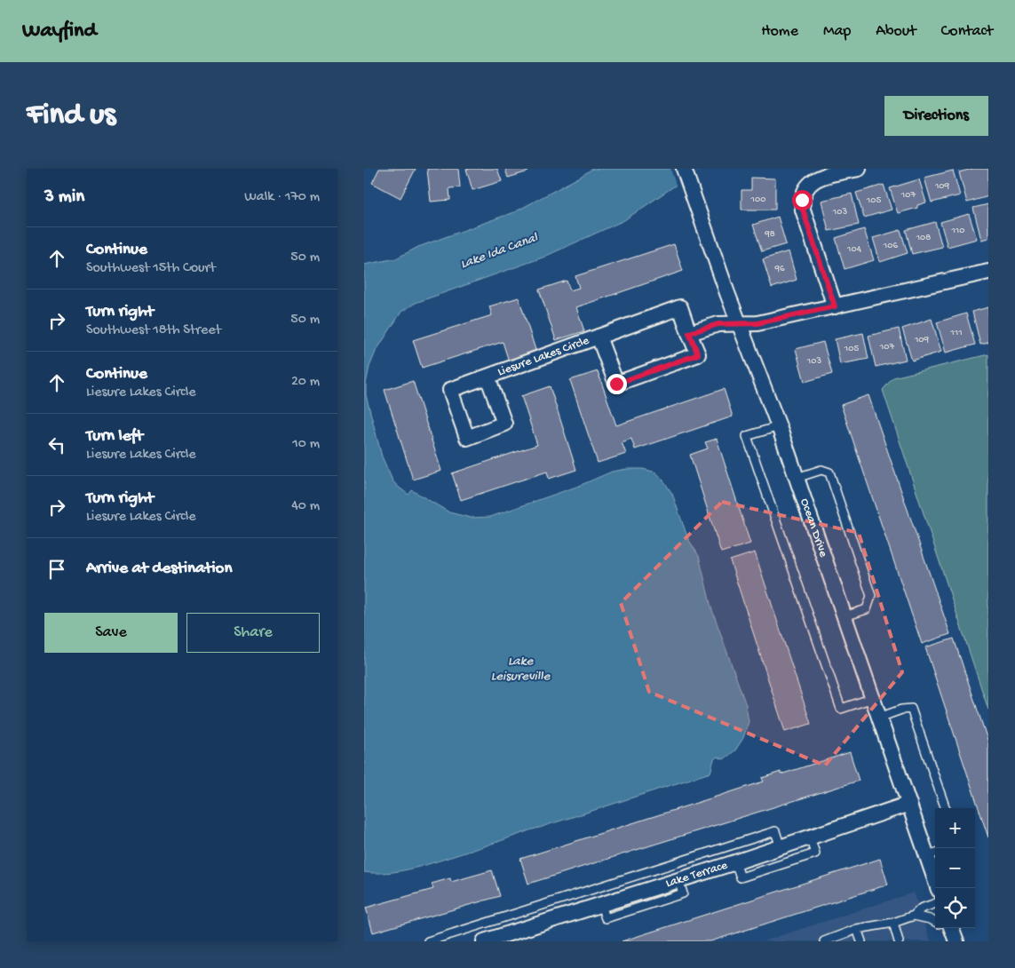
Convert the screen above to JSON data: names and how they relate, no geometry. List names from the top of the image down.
{
  "streets": {
    "street": ["Liesure Lakes Circle", "Ocean Drive", "Lake Terrace"]
  },
  "crossings": [
    ["Ocean Drive", "Lake Terrace"]
  ],
  "water": ["Lake Ida Canal", "Lake Leisureville"],
  "house_numbers": [
    "109",
    "107",
    "100",
    "105",
    "103",
    "110",
    "98",
    "108",
    "106",
    "104",
    "96",
    "111",
    "109",
    "107",
    "105",
    "103"
  ],
  "page": {
    "header": "Wayfind",
    "nav": [
      "Home",
      "Map",
      "About",
      "Contact"
    ],
    "buttons": [
      "Directions",
      ["Save", "Share"]
    ],
    "title": "Find us",
    "heading": ["3 min", "Walk · 170 m"],
    "list": [
      ["Continue", "Southwest 15th Court", "50 m"],
      ["Turn right", "Southwest 18th Street", "50 m"],
      ["Continue", "Liesure Lakes Circle", "20 m"],
      ["Turn left", "Liesure Lakes Circle", "10 m"],
      ["Turn right", "Liesure Lakes Circle", "40 m"],
      "Arrive at destination"
    ],
    "map_buttons": ["+", "−"]
  }
}
